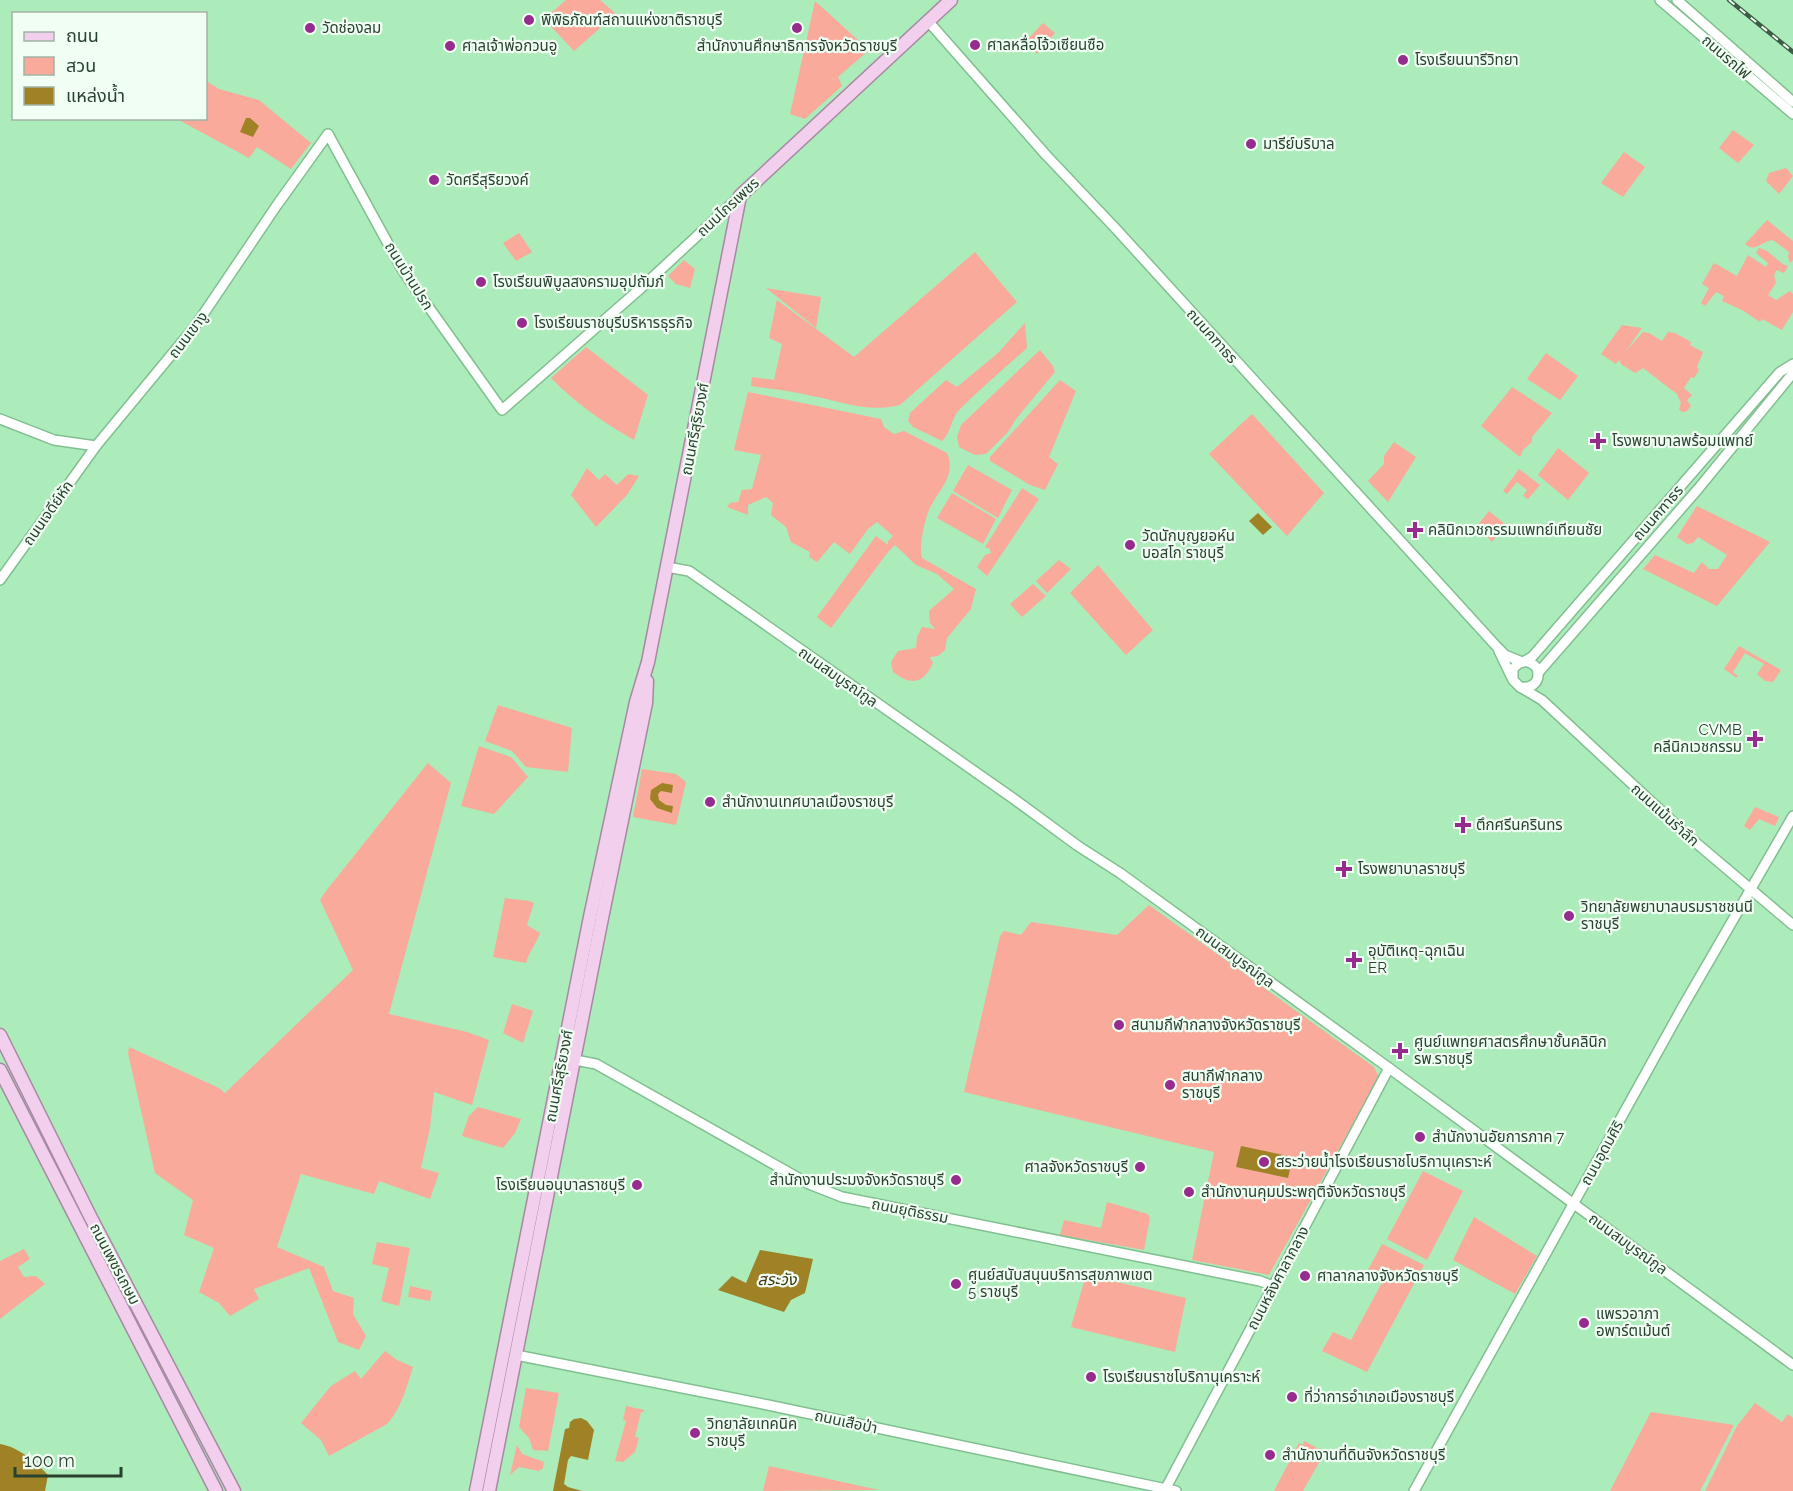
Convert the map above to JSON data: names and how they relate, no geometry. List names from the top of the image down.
{
  "streets": {
    "main road": ["ถนนไกรเพชร", "ถนนศรีสุริยวงศ์", "ถนนเพชรเกษม"],
    "street": [
      "ถนนรถไฟ",
      "ถนนบ้านปรก",
      "ถนนเขางู",
      "ถนนคฑาธร",
      "ถนนเจดีย์หัก",
      "ถนนสมบูรณ์กูล",
      "ถนนแม้นรำลึก",
      "ถนนอุดมศิริ",
      "ถนนยุติธรรม",
      "ถนนหลังศาลากลาง",
      "ถนนเสือป่า"
    ]
  },
  "crossings": [
    ["ถนนไกรเพชร", "ถนนบ้านปรก"],
    ["ถนนไกรเพชร", "ถนนคฑาธร"],
    ["ถนนไกรเพชร", "ถนนศรีสุริยวงศ์"],
    ["ถนนบ้านปรก", "ถนนเขางู"],
    ["ถนนเขางู", "ถนนเจดีย์หัก"],
    ["ถนนคฑาธร", "ถนนแม้นรำลึก"],
    ["ถนนศรีสุริยวงศ์", "ถนนสมบูรณ์กูล"],
    ["ถนนศรีสุริยวงศ์", "ถนนยุติธรรม"],
    ["ถนนศรีสุริยวงศ์", "ถนนเสือป่า"],
    ["ถนนสมบูรณ์กูล", "ถนนอุดมศิริ"],
    ["ถนนสมบูรณ์กูล", "ถนนหลังศาลากลาง"],
    ["ถนนแม้นรำลึก", "ถนนอุดมศิริ"],
    ["ถนนยุติธรรม", "ถนนหลังศาลากลาง"],
    ["ถนนหลังศาลากลาง", "ถนนเสือป่า"]
  ],
  "water": ["สระวัง"],
  "places": {
    "other": [
      "พิพิธภัณฑ์สถานแห่งชาติราชบุรี",
      "วัดช่องลม",
      "สำนักงานศึกษาธิการจังหวัดราชบุรี",
      "ศาลหลื่อโจ้วเซียนซือ",
      "ศาลเจ้าพ่อกวนอู",
      "โรงเรียนนารีวิทยา",
      "มารีย์บริบาล",
      "วัดศรีสุริยวงค์",
      "โรงเรียนพิบูลสงครามอุปถัมภ์",
      "โรงเรียนราชบุรีบริหารธุรกิจ",
      "วัดนักบุญยอห์น บอสโก ราชบุรี",
      "สำนักงานเทศบาลเมืองราชบุรี",
      "วิทยาลัยพยาบาลบรมราชชนนี ราชบุรี",
      "สนามกีฬากลางจังหวัดราชบุรี",
      "สนากีฬากลาง ราชบุรี",
      "สำนักงานอัยการภาค 7",
      "สระว่ายน้ำโรงเรียนราชโบริกานุเคราะห์",
      "ศาลจังหวัดราชบุรี",
      "สำนักงานประมงจังหวัดราชบุรี",
      "โรงเรียนอนุบาลราชบุรี",
      "สำนักงานคุมประพฤติจังหวัดราชบุรี",
      "ศาลากลางจังหวัดราชบุรี",
      "ศูนย์สนับสนุนบริการสุขภาพเขต 5 ราชบุรี",
      "แพรวอาภา อพาร์ตเม้นต์",
      "โรงเรียนราชโบริกานุเคราะห์",
      "ที่ว่าการอำเภอเมืองราชบุรี",
      "วิทยาลัยเทคนิค ราชบุรี",
      "สำนักงานที่ดินจังหวัดราชบุรี"
    ],
    "health": [
      "โรงพยาบาลพร้อมแพทย์",
      "คลินิกเวชกรรมแพทย์เทียนชัย",
      "CVMB คลีนิกเวชกรรม",
      "ตึกศรีนครินทร",
      "โรงพยาบาลราชบุรี",
      "อุบัติเหตุ-ฉุกเฉิน ER",
      "ศูนย์แพทยศาสตรศึกษาชั้นคลินิก รพ.ราชบุรี"
    ]
  },
  "legend": ["ถนน", "สวน", "แหล่งน้ำ"],
  "scale_bar": "100 m"
}
